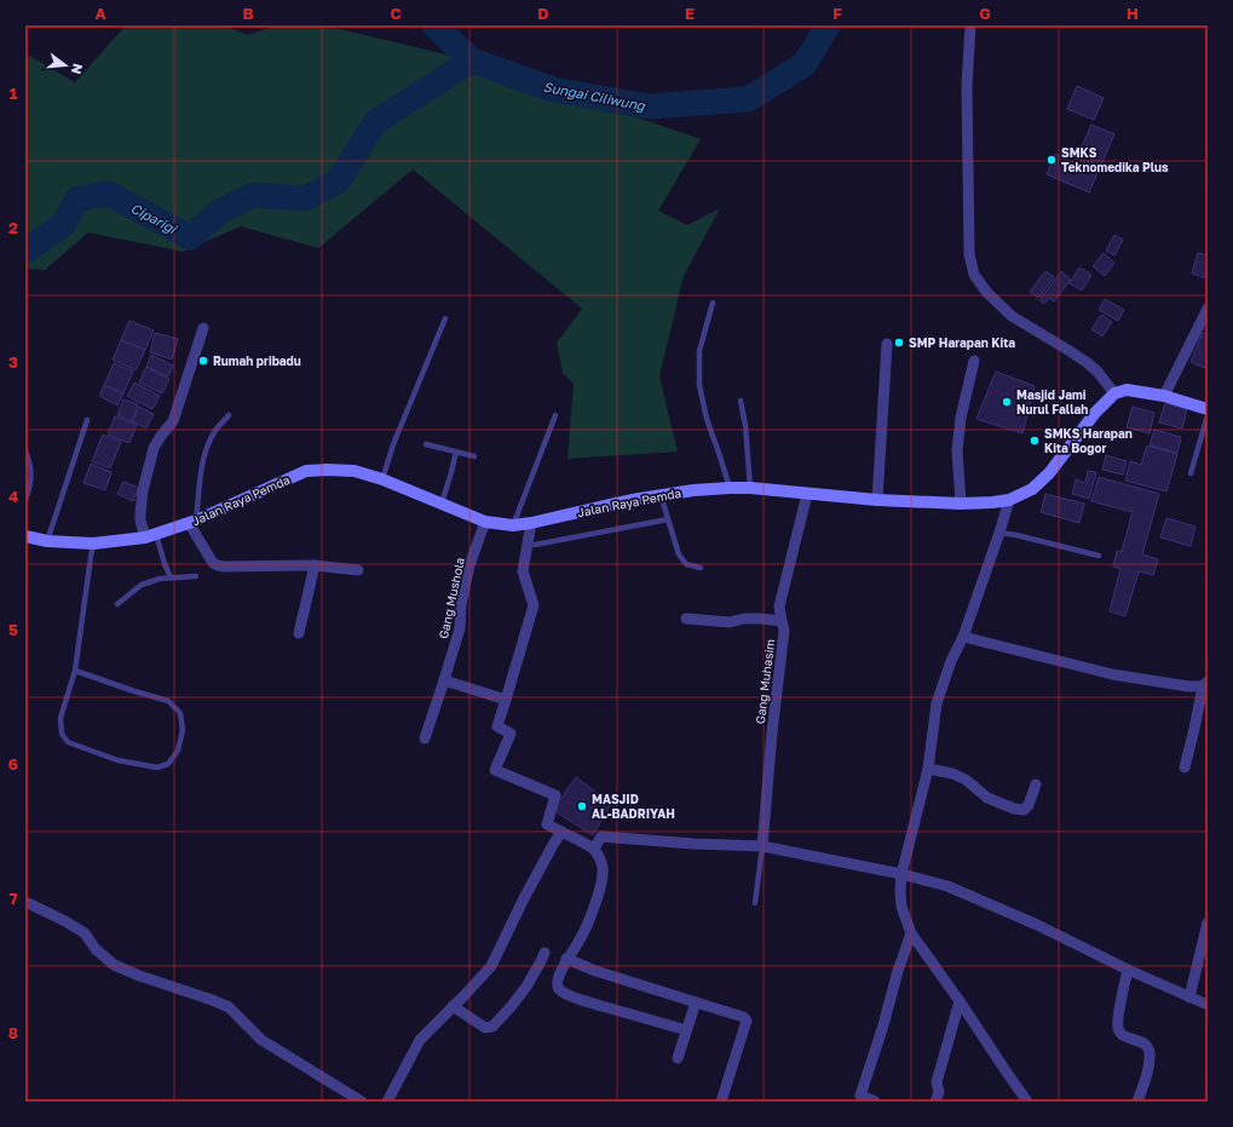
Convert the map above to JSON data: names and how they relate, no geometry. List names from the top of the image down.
{
  "streets": {
    "main road": ["Jalan Raya Pemda"],
    "street": ["Gang Mushola", "Gang Muhasim"]
  },
  "crossings": [
    ["Jalan Raya Pemda", "Gang Mushola"],
    ["Jalan Raya Pemda", "Gang Muhasim"]
  ],
  "water": ["Sungai Ciliwung", "Ciparigi"],
  "places": [
    "SMKS Teknomedika Plus",
    "SMP Harapan Kita",
    "Rumah pribadu",
    "Masjid Jami Nurul Fallah",
    "SMKS Harapan Kita Bogor",
    "MASJID AL-BADRIYAH"
  ],
  "north": "right",
  "grid": {
    "columns": [
      "A",
      "B",
      "C",
      "D",
      "E",
      "F",
      "G",
      "H"
    ],
    "rows": [
      "1",
      "2",
      "3",
      "4",
      "5",
      "6",
      "7",
      "8"
    ]
  }
}
